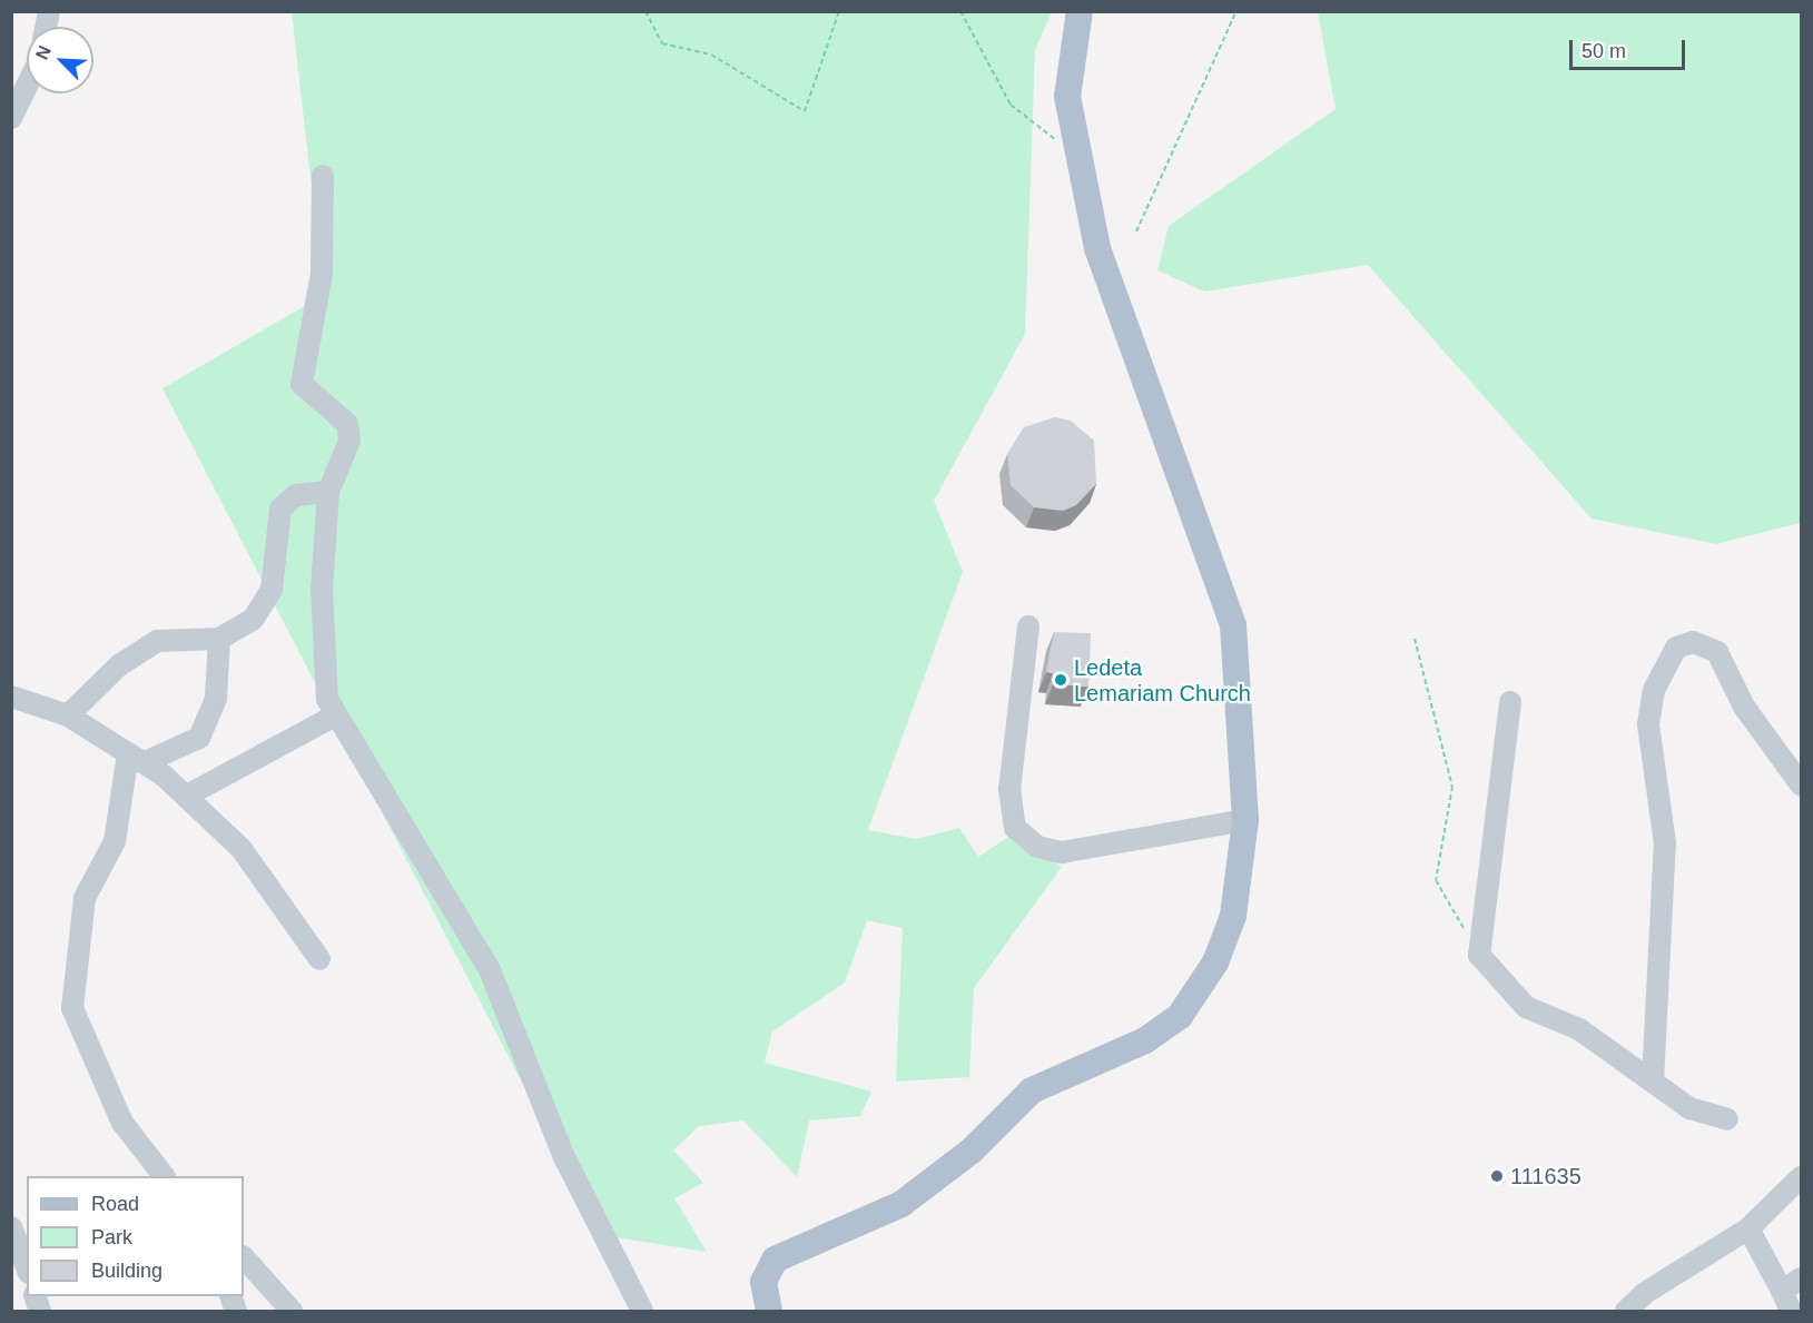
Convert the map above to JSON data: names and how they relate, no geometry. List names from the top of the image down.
{
  "places": ["Ledeta Lemariam Church", "111635"],
  "legend": ["Road", "Park", "Building"],
  "scale_bar": "50 m",
  "north": "top left"
}
